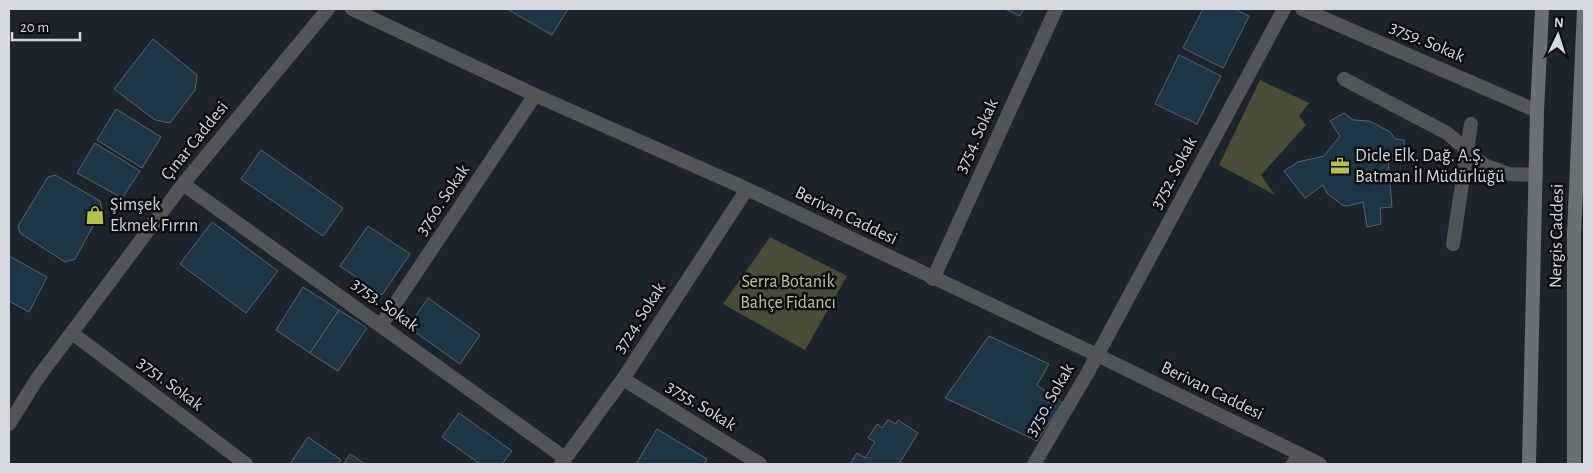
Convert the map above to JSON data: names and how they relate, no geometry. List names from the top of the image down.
{
  "streets": {
    "main road": ["Nergis Caddesi"],
    "street": [
      "3759. Sokak",
      "3754. Sokak",
      "Çınar Caddesi",
      "3752. Sokak",
      "3760. Sokak",
      "Berivan Caddesi",
      "3753. Sokak",
      "3724. Sokak",
      "3751. Sokak",
      "3750. Sokak",
      "3755. Sokak"
    ]
  },
  "crossings": [
    ["3759. Sokak", "Nergis Caddesi"],
    ["3754. Sokak", "Berivan Caddesi"],
    ["Çınar Caddesi", "3753. Sokak"],
    ["Çınar Caddesi", "3751. Sokak"],
    ["3752. Sokak", "Berivan Caddesi"],
    ["3752. Sokak", "3750. Sokak"],
    ["3760. Sokak", "Berivan Caddesi"],
    ["3760. Sokak", "3753. Sokak"],
    ["Berivan Caddesi", "3724. Sokak"],
    ["Berivan Caddesi", "3750. Sokak"],
    ["3753. Sokak", "3724. Sokak"],
    ["3724. Sokak", "3755. Sokak"]
  ],
  "parks": ["Serra Botanik Bahçe Fidancı"],
  "places": {
    "office": ["Dicle Elk. Dağ. A.Ş. Batman İl Müdürlüğü"],
    "shop": ["Şimşek Ekmek Fırrın"]
  },
  "scale_bar": "20 m",
  "north": "top"
}
